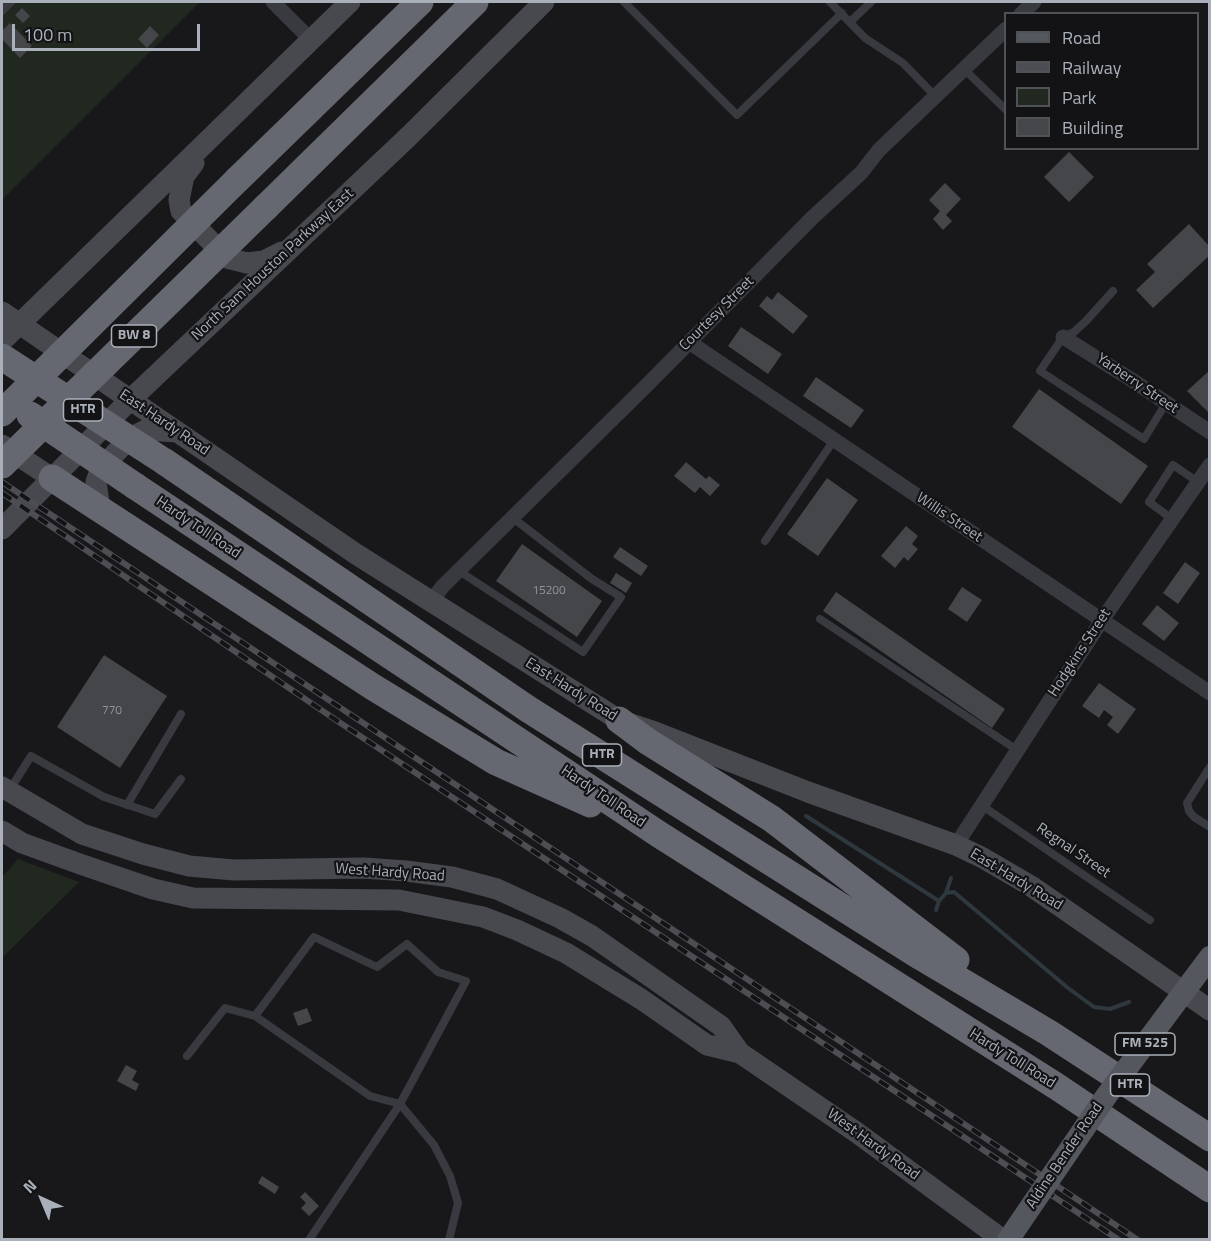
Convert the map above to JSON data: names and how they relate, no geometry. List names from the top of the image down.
{
  "streets": {
    "highway": ["BW 8", "HTR", "Hardy Toll Road"],
    "main road": [
      "North Sam Houston Parkway East",
      "East Hardy Road",
      "West Hardy Road",
      "FM 525",
      "Aldine Bender Road"
    ],
    "street": [
      "Courtesy Street",
      "Yarberry Street",
      "Willis Street",
      "Hodgkins Street"
    ],
    "lane": ["Regnal Street"]
  },
  "crossings": [
    ["North Sam Houston Parkway East", "East Hardy Road"],
    ["Courtesy Street", "East Hardy Road"],
    ["Courtesy Street", "Willis Street"],
    ["East Hardy Road", "Hodgkins Street"],
    ["East Hardy Road", "Aldine Bender Road"],
    ["Willis Street", "Hodgkins Street"],
    ["Hodgkins Street", "Regnal Street"]
  ],
  "house_numbers": ["15200", "770"],
  "legend": [
    "Road",
    "Railway",
    "Park",
    "Building"
  ],
  "scale_bar": "100 m",
  "north": "top left"
}
